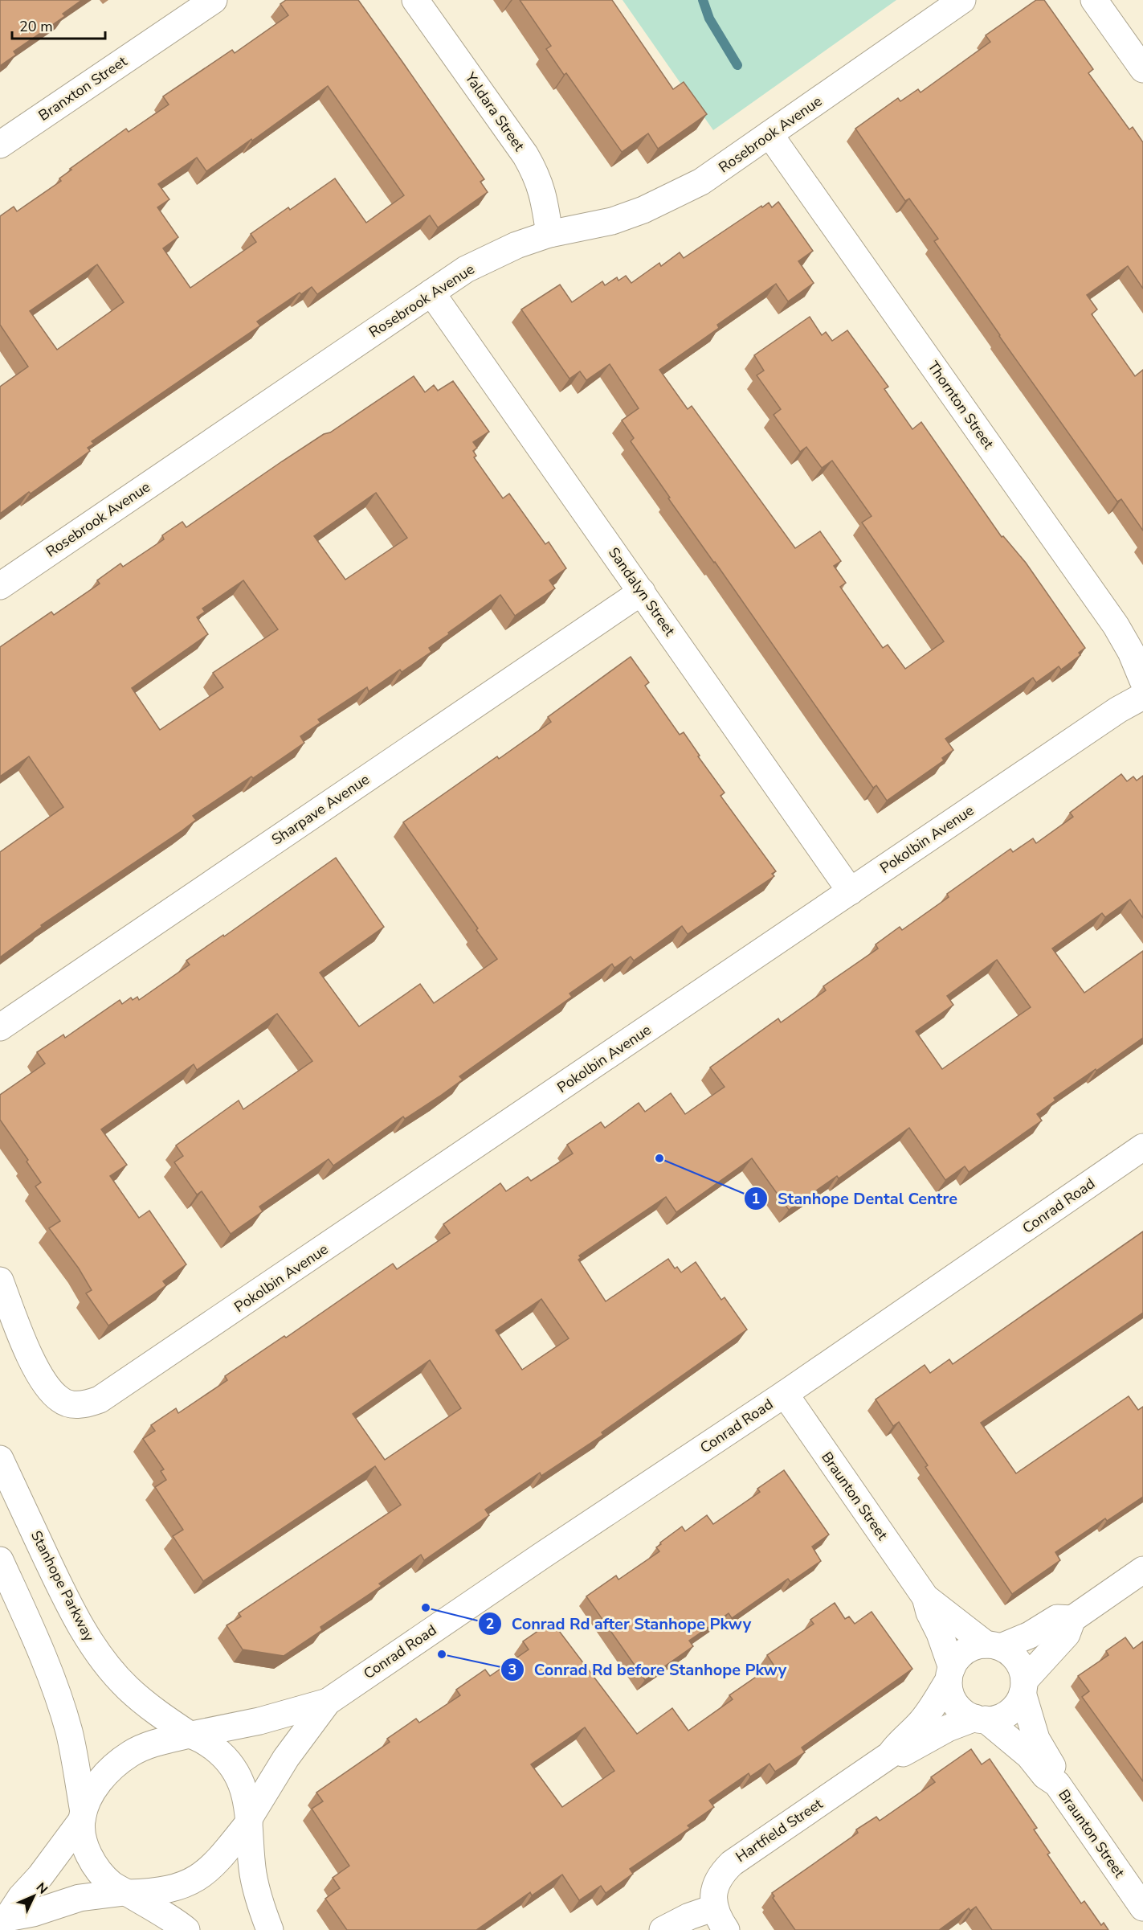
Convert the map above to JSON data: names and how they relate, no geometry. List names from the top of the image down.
{
  "streets": {
    "street": [
      "Branxton Street",
      "Yaldara Street",
      "Rosebrook Avenue",
      "Thornton Street",
      "Sandalyn Street",
      "Sharpave Avenue",
      "Pokolbin Avenue",
      "Conrad Road",
      "Braunton Street",
      "Stanhope Parkway",
      "Hartfield Street"
    ]
  },
  "crossings": [
    ["Yaldara Street", "Rosebrook Avenue"],
    ["Rosebrook Avenue", "Thornton Street"],
    ["Rosebrook Avenue", "Sandalyn Street"],
    ["Sandalyn Street", "Sharpave Avenue"],
    ["Sandalyn Street", "Pokolbin Avenue"],
    ["Conrad Road", "Braunton Street"],
    ["Conrad Road", "Stanhope Parkway"],
    ["Braunton Street", "Hartfield Street"]
  ],
  "places": ["Stanhope Dental Centre", "Conrad Rd after Stanhope Pkwy", "Conrad Rd before Stanhope Pkwy"],
  "scale_bar": "20 m",
  "north": "top right"
}
